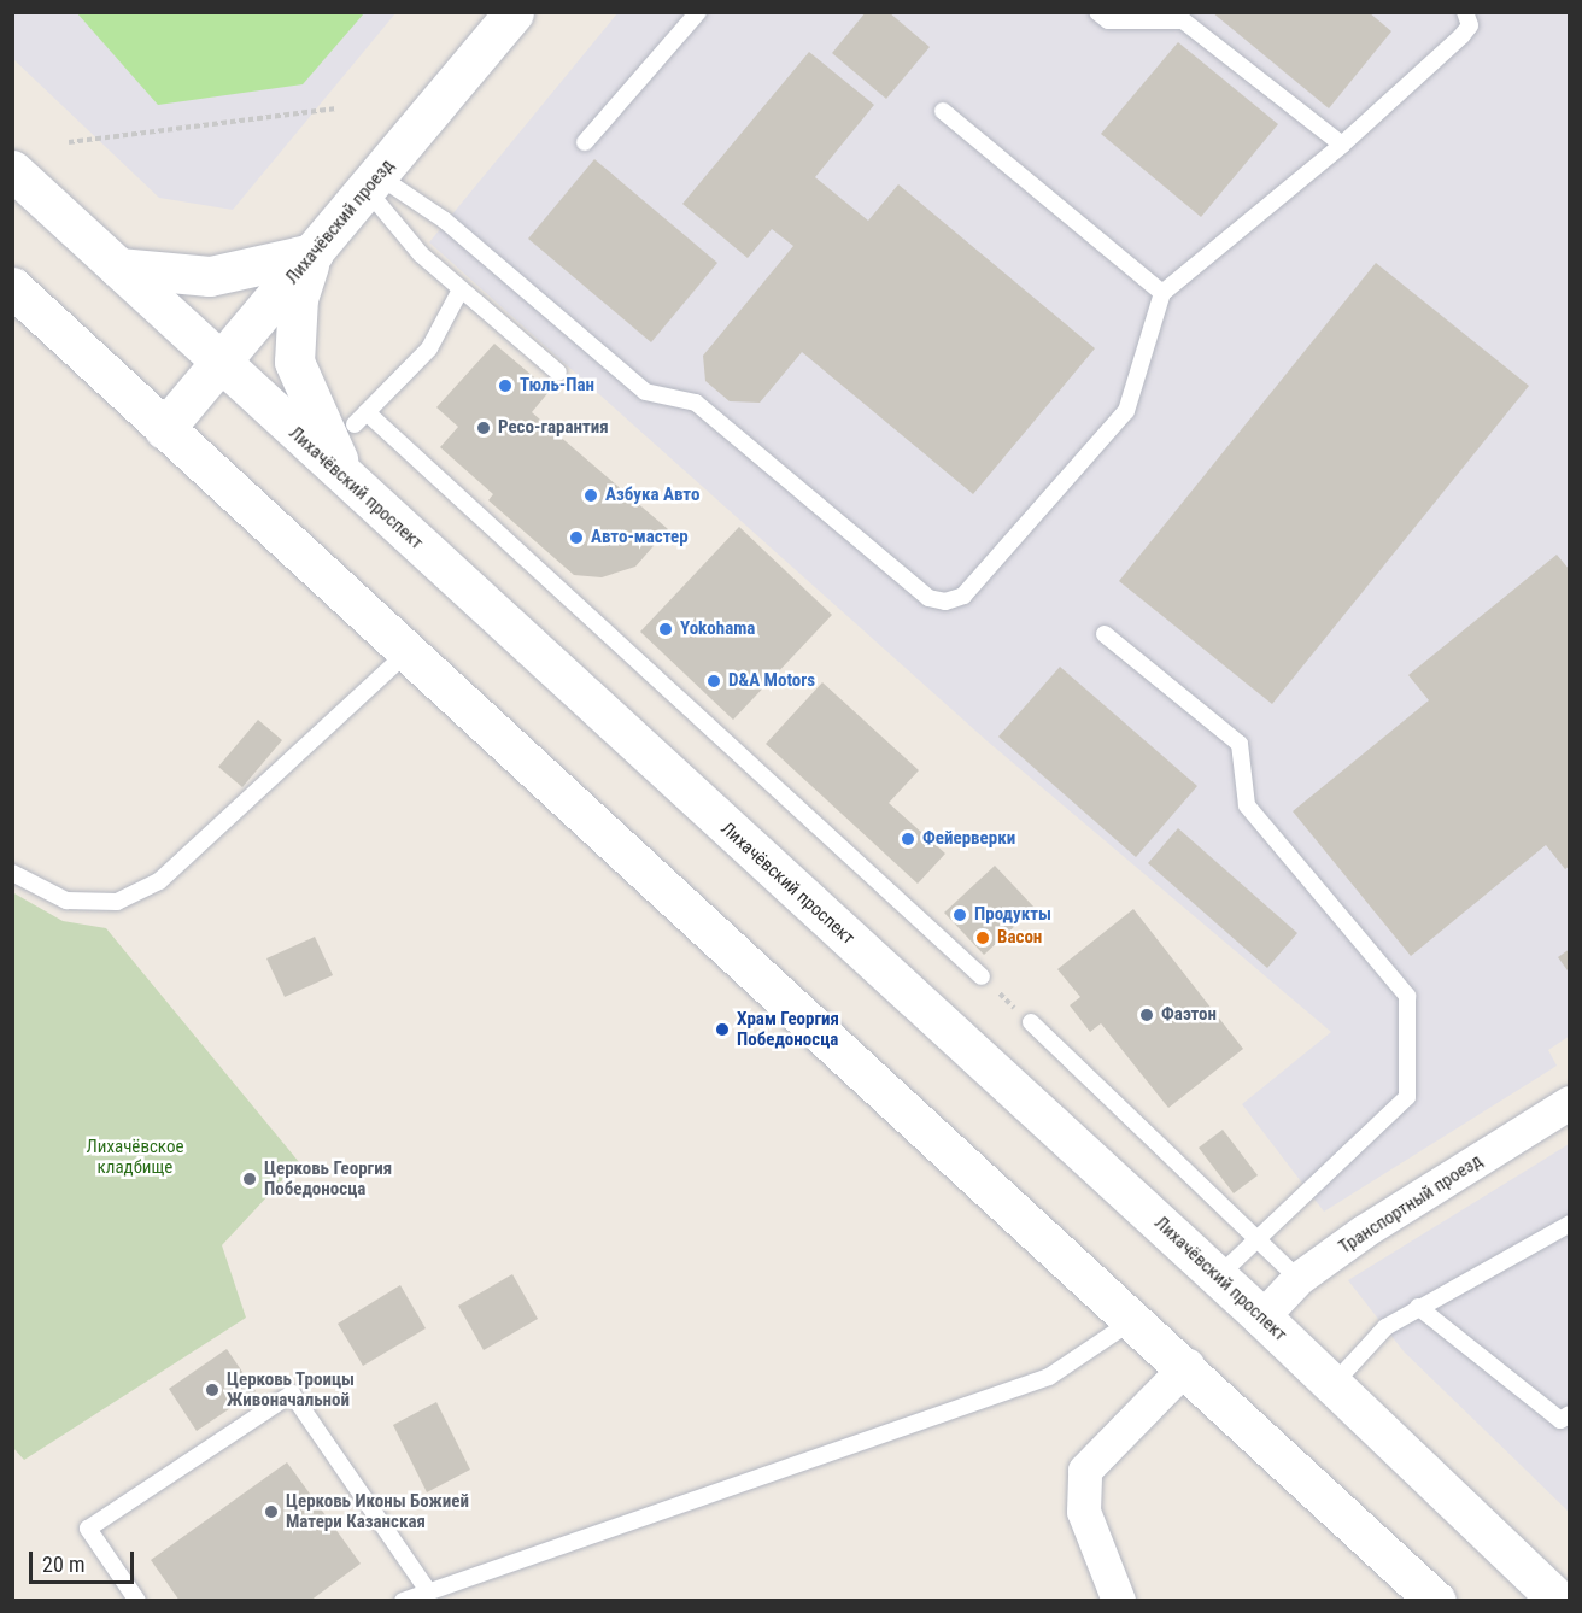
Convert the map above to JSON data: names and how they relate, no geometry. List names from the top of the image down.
{
  "streets": {
    "main road": ["Лихачёвский проезд", "Лихачёвский проспект"],
    "street": ["Транспортный проезд"]
  },
  "crossings": [
    ["Лихачёвский проезд", "Лихачёвский проспект"],
    ["Лихачёвский проспект", "Транспортный проезд"]
  ],
  "parks": ["Лихачёвское кладбище"],
  "places": [
    "Тюль-Пан",
    "Ресо-гарантия",
    "Азбука Авто",
    "Авто-мастер",
    "Yokohama",
    "D&A Motors",
    "Фейерверки",
    "Продукты",
    "Васон",
    "Фаэтон",
    "Храм Георгия Победоносца",
    "Церковь Георгия Победоносца",
    "Церковь Троицы Живоначальной",
    "Церковь Иконы Божией Матери Казанская"
  ],
  "scale_bar": "20 m"
}
